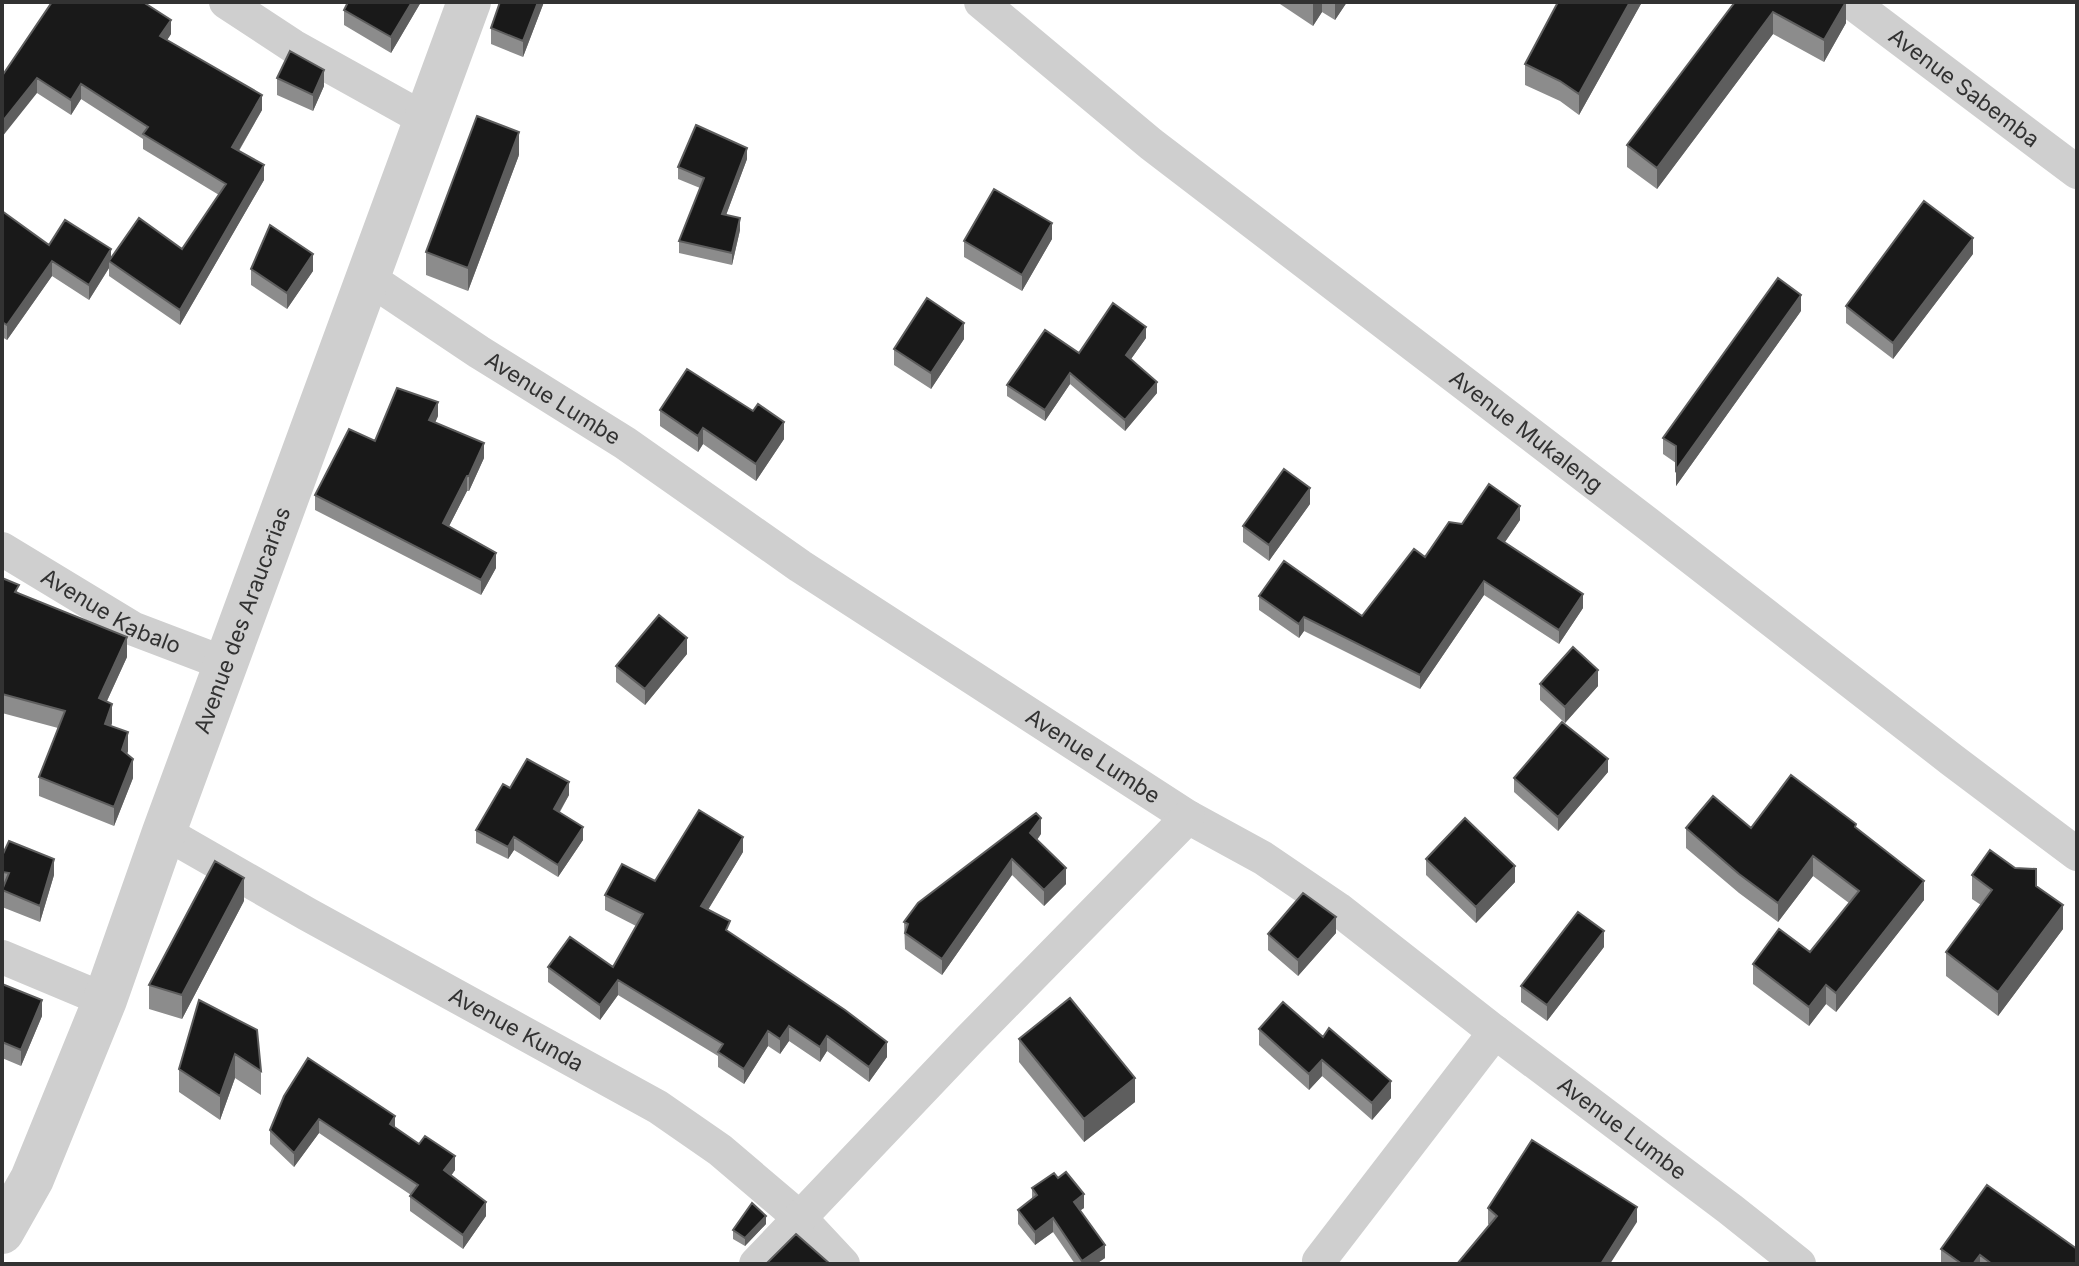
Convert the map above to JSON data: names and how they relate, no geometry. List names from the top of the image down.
{
  "streets": {
    "street": [
      "Avenue Sabemba",
      "Avenue Lumbe",
      "Avenue Mukaleng",
      "Avenue Kabalo",
      "Avenue des Araucarias",
      "Avenue Kunda"
    ]
  },
  "crossings": [
    ["Avenue Lumbe", "Avenue des Araucarias"],
    ["Avenue Kabalo", "Avenue des Araucarias"],
    ["Avenue des Araucarias", "Avenue Kunda"]
  ]
}
